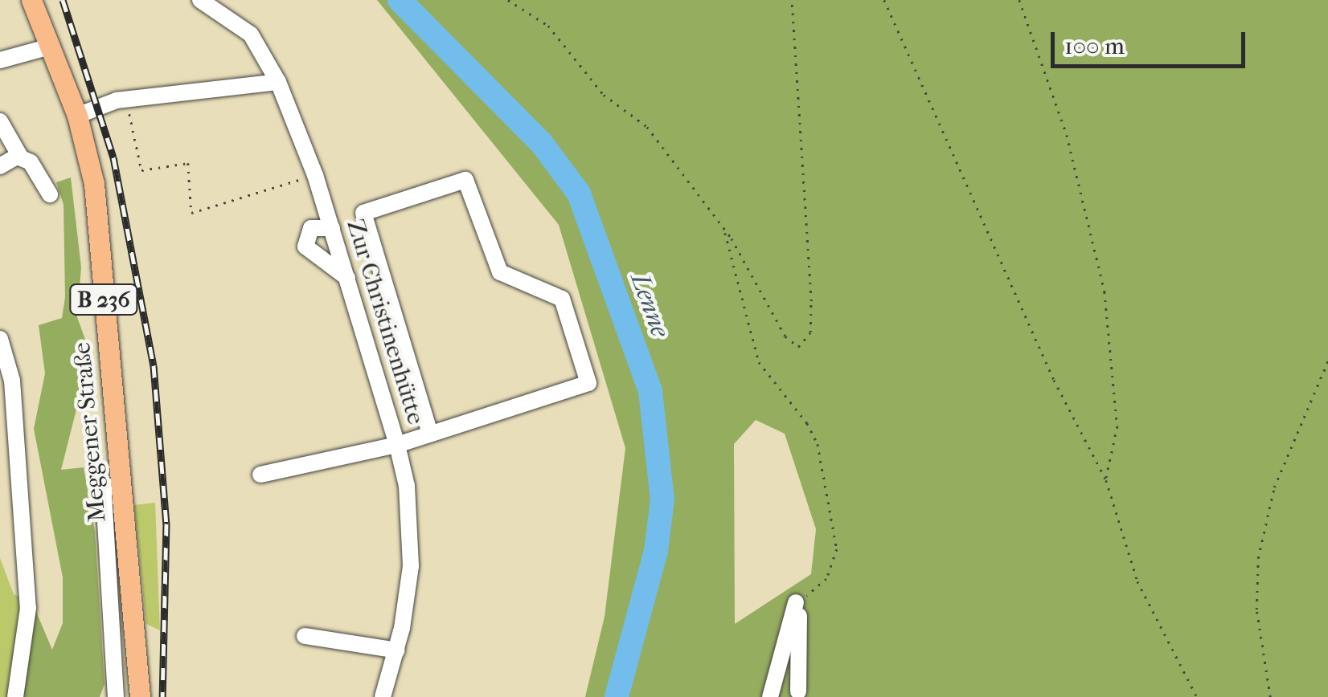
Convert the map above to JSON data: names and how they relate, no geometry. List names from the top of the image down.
{
  "streets": {
    "main road": ["B 236", "Meggener Straße"],
    "street": ["Zur Christinenhütte"]
  },
  "crossings": [
    ["B 236", "Meggener Straße"]
  ],
  "water": ["Lenne"],
  "scale_bar": "100 m"
}
